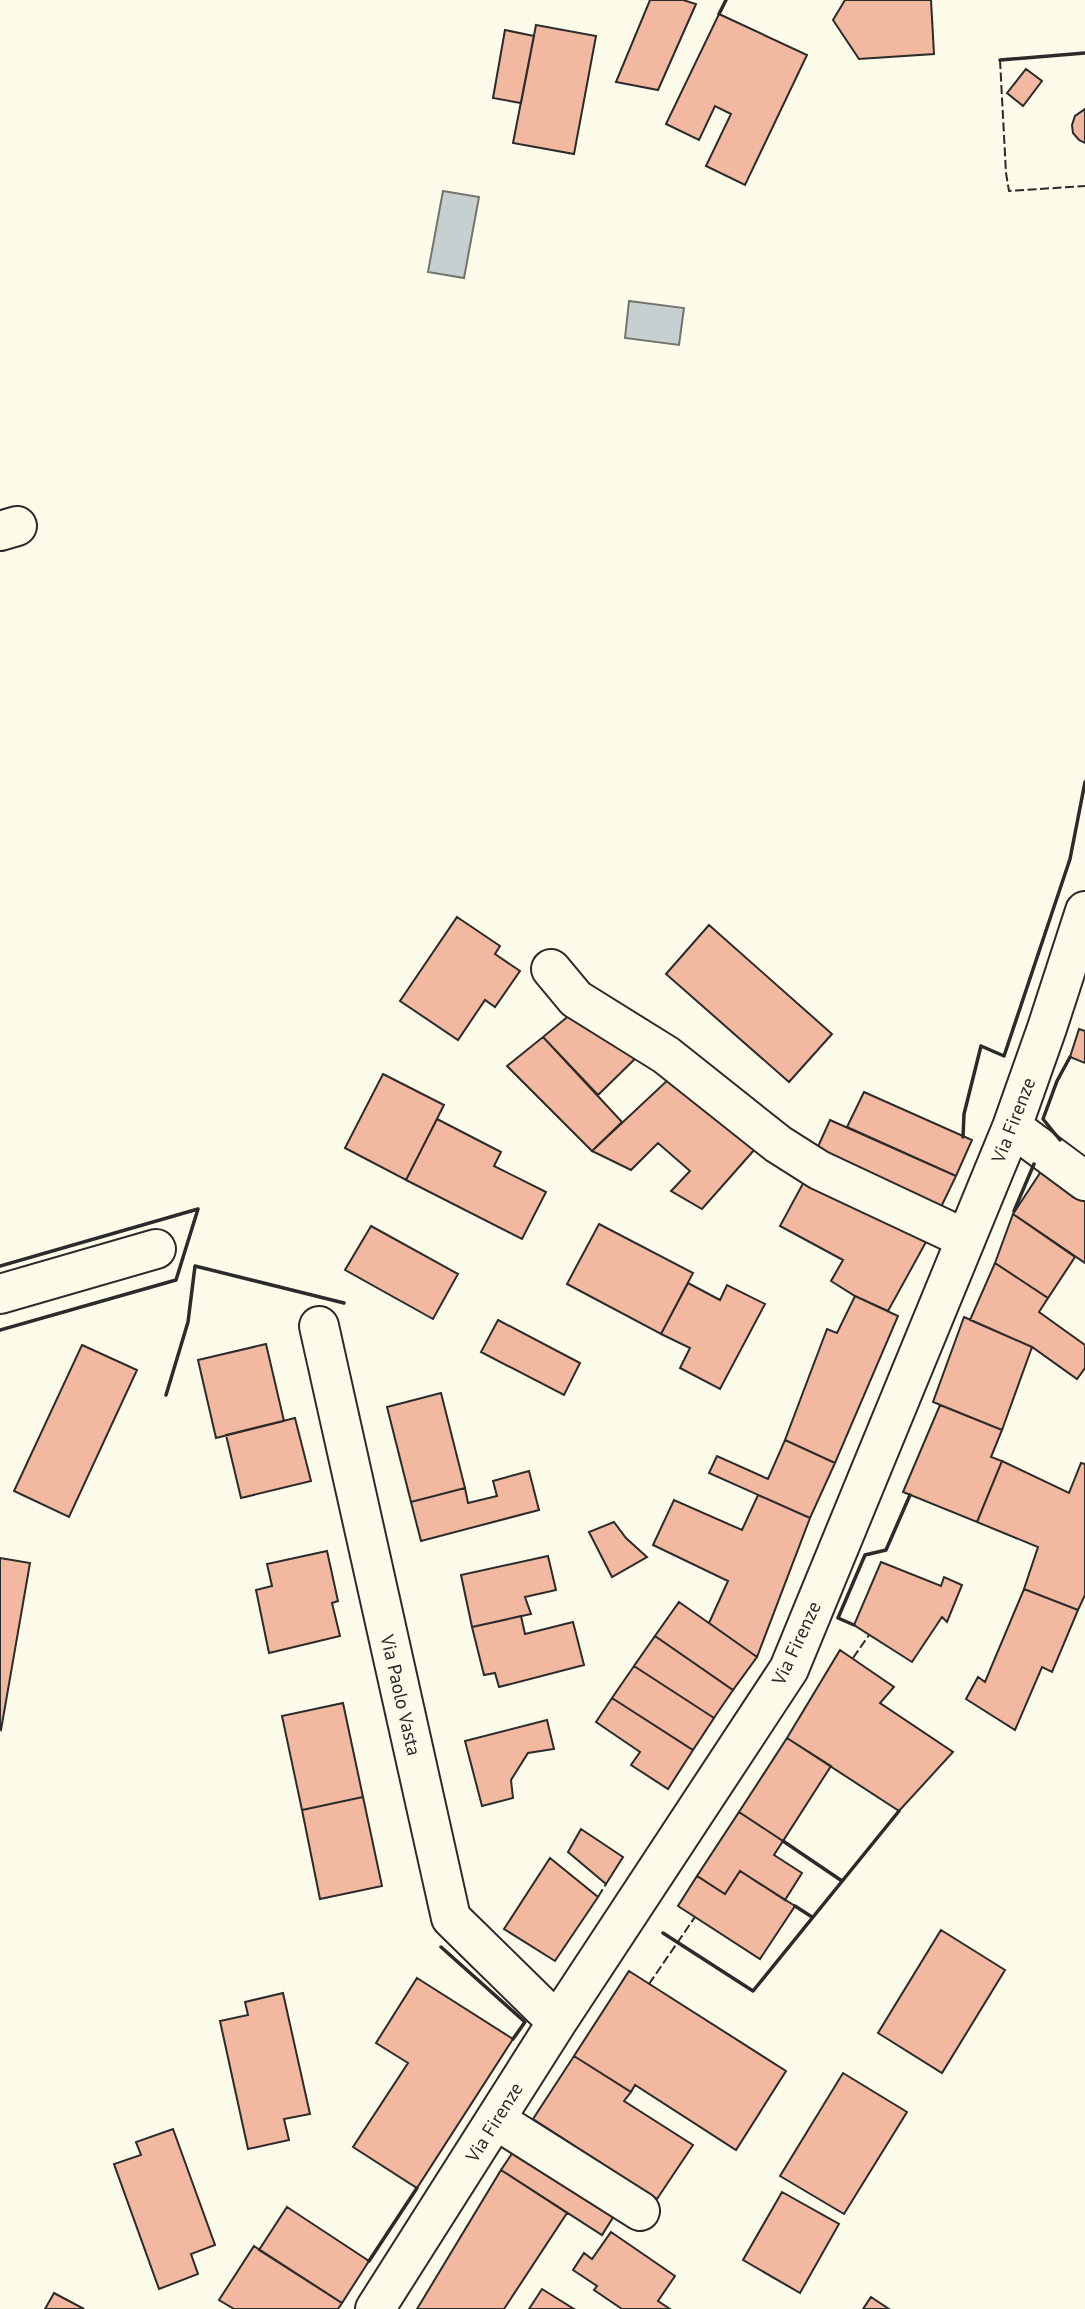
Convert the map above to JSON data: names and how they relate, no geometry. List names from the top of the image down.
{
  "streets": {
    "street": ["Via Firenze", "Via Paolo Vasta"]
  },
  "crossings": [
    ["Via Firenze", "Via Paolo Vasta"]
  ]
}
